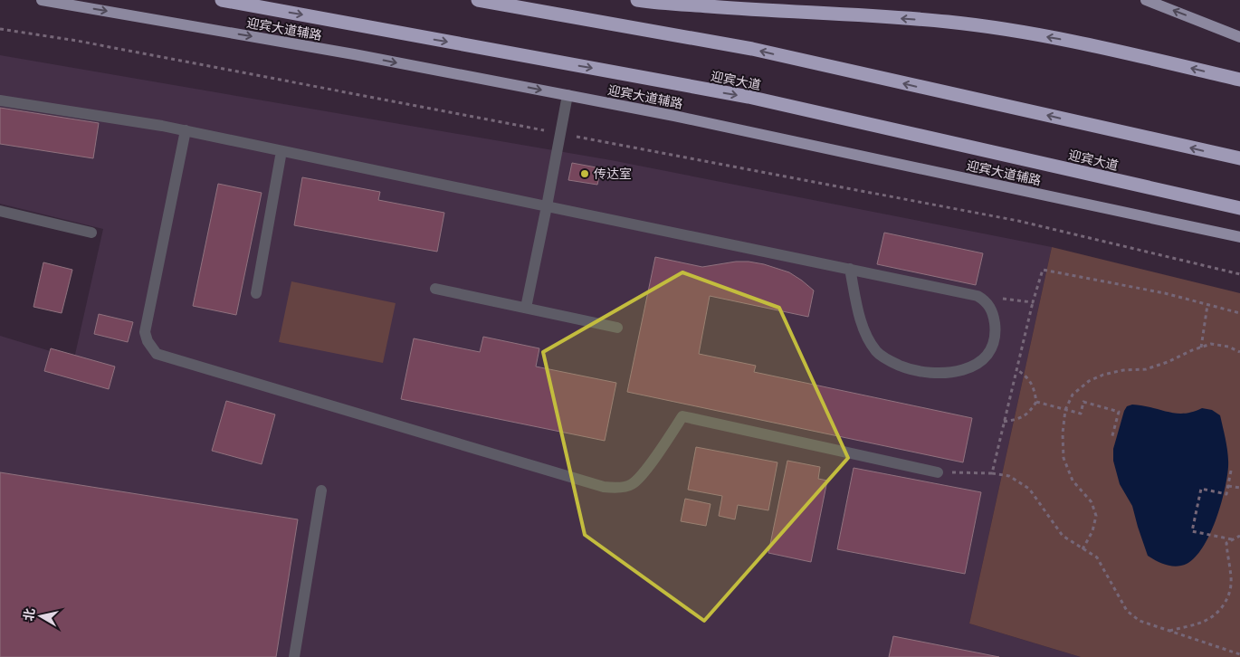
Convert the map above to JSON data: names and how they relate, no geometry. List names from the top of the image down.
{
  "streets": {
    "highway": ["迎宾大道"],
    "main road": ["迎宾大道辅路"]
  },
  "one_way": ["迎宾大道辅路"],
  "places": ["传达室"],
  "north": "left"
}
